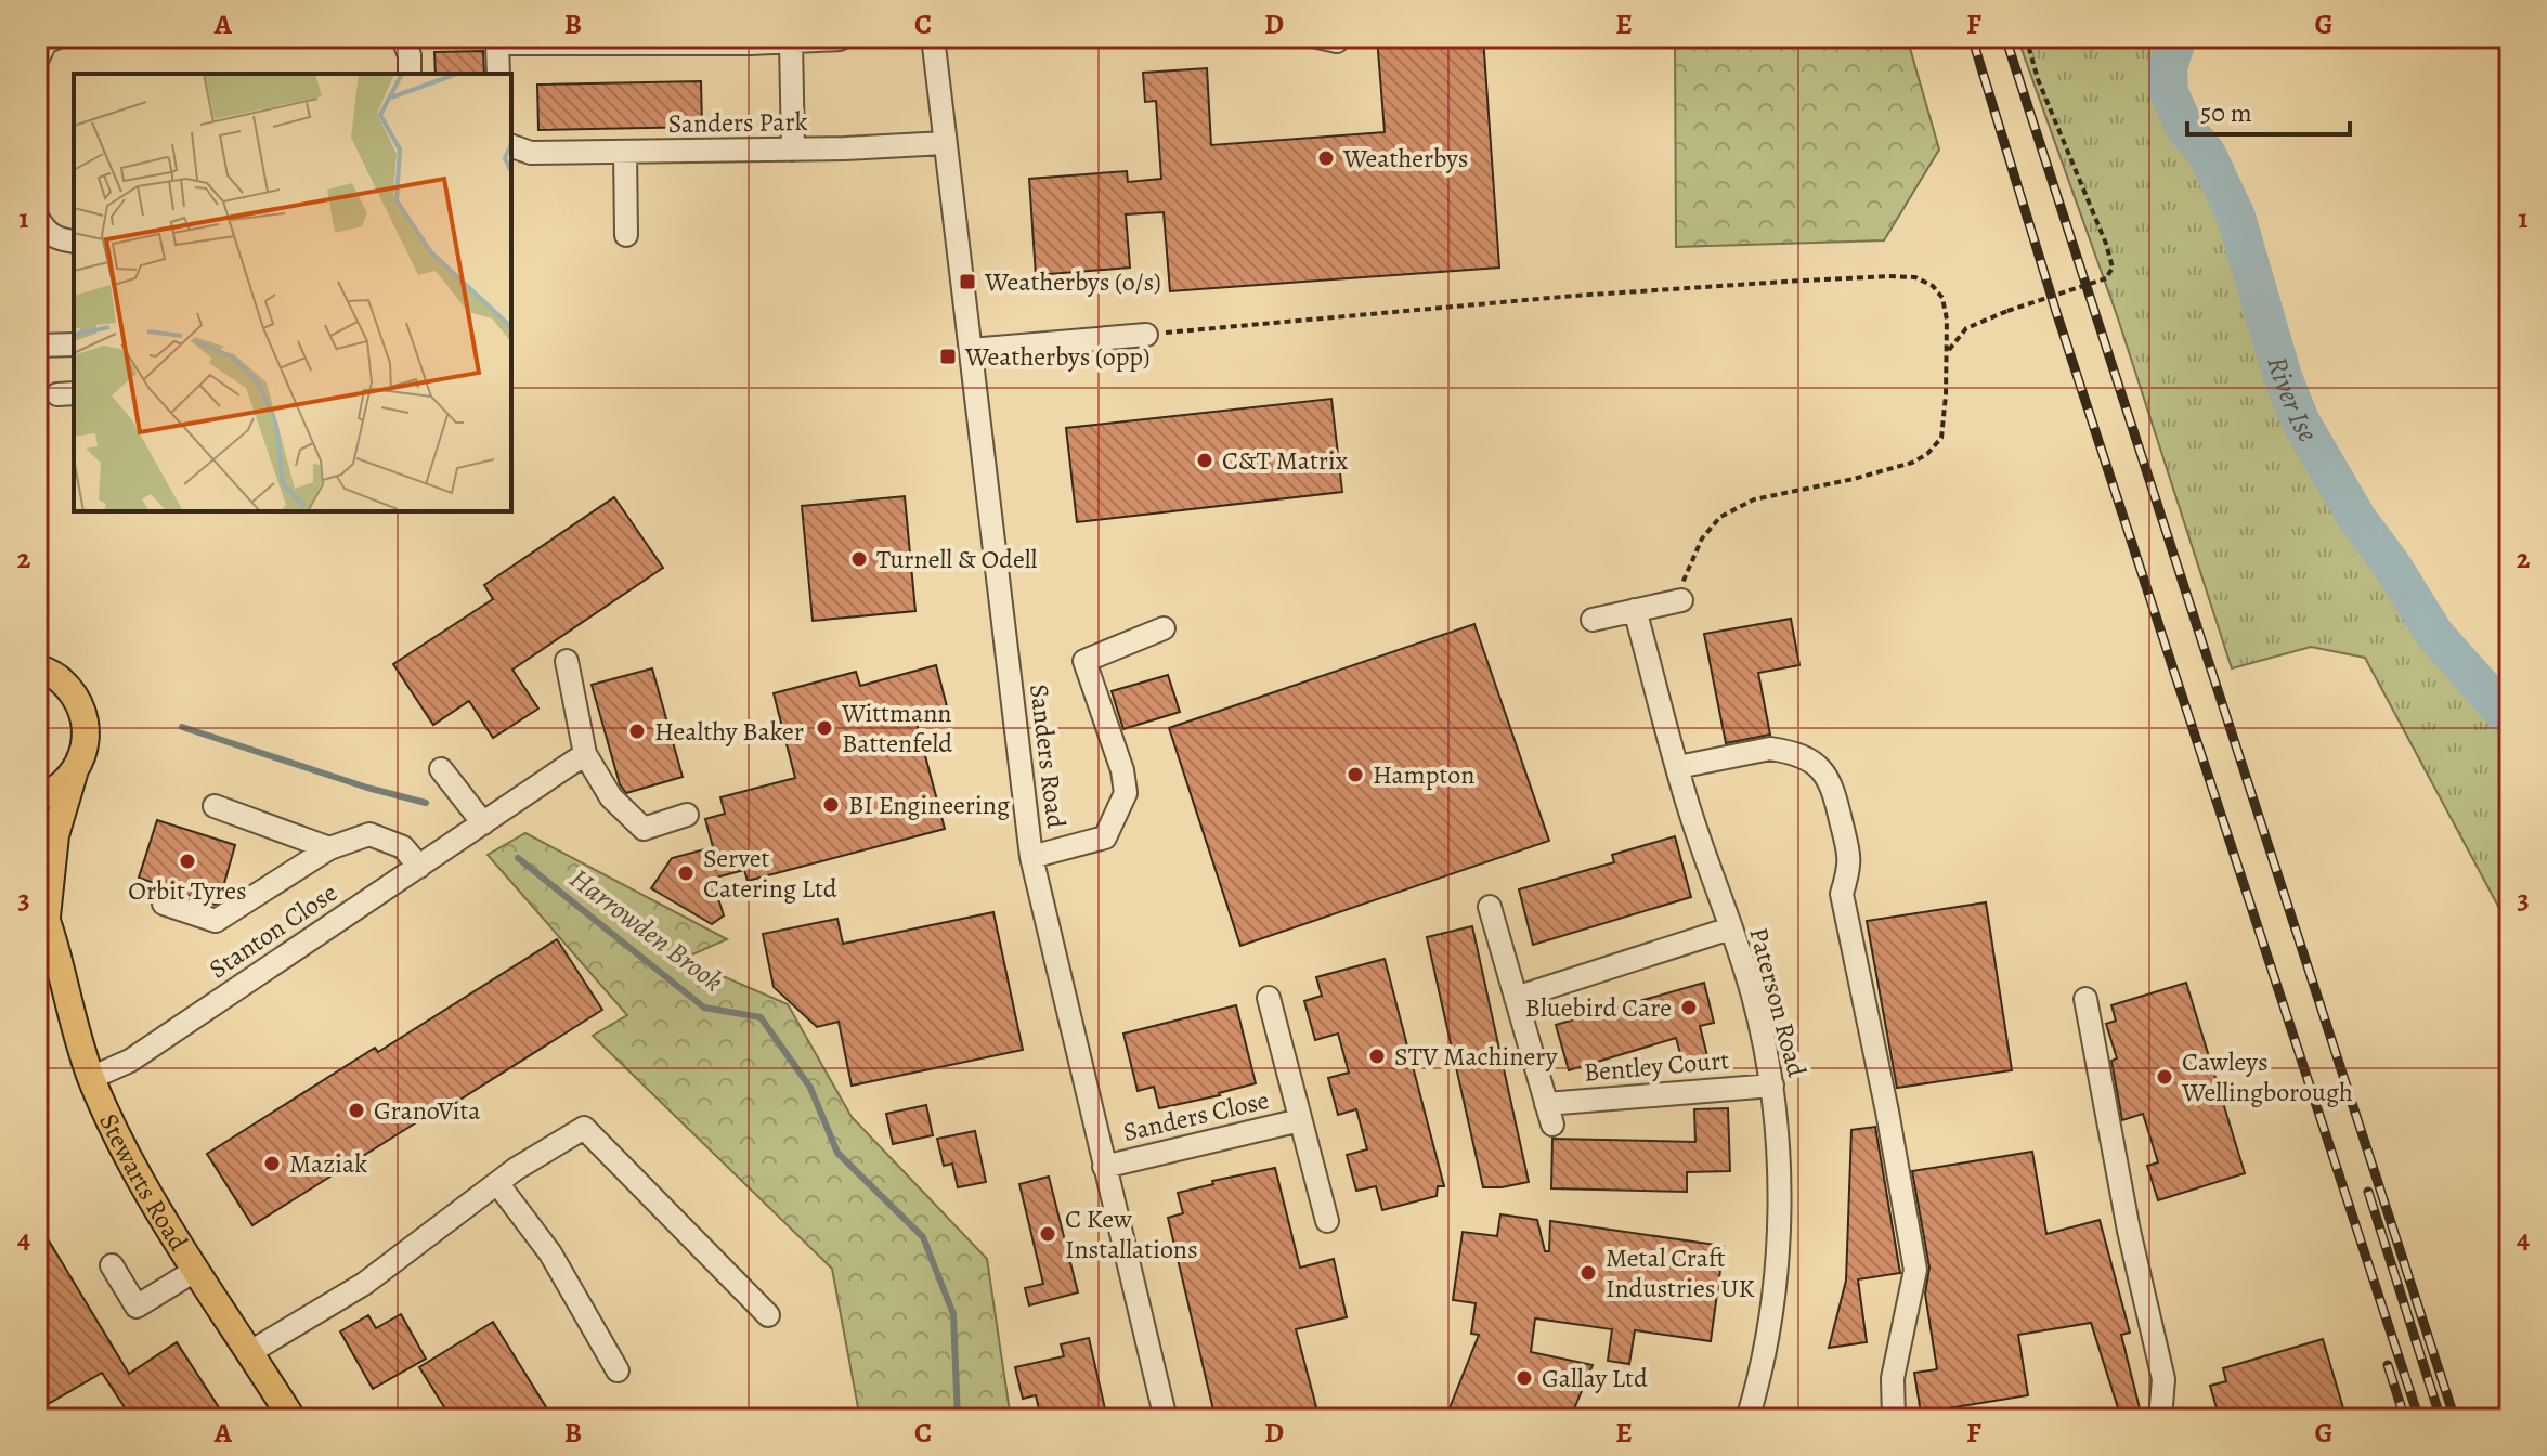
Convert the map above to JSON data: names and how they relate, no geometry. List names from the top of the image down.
{
  "streets": {
    "main road": ["Stewarts Road"],
    "street": [
      "Sanders Park",
      "Sanders Road",
      "Stanton Close",
      "Paterson Road",
      "Bentley Court",
      "Sanders Close"
    ]
  },
  "crossings": [
    ["Sanders Park", "Sanders Road"],
    ["Sanders Road", "Sanders Close"],
    ["Stanton Close", "Stewarts Road"],
    ["Paterson Road", "Bentley Court"]
  ],
  "water": ["River Ise", "Harrowden Brook"],
  "places": {
    "other": [
      "Weatherbys",
      "C&T Matrix",
      "Turnell & Odell",
      "Wittmann Battenfeld",
      "Healthy Baker",
      "Hampton",
      "BI Engineering",
      "Orbit Tyres",
      "Servet Catering Ltd",
      "Bluebird Care",
      "STV Machinery",
      "Cawleys Wellingborough",
      "GranoVita",
      "Maziak",
      "C Kew Installations",
      "Metal Craft Industries UK",
      "Gallay Ltd"
    ],
    "transit": ["Weatherbys (o/s)", "Weatherbys (opp)"]
  },
  "scale_bar": "50 m",
  "grid": {
    "columns": [
      "A",
      "B",
      "C",
      "D",
      "E",
      "F",
      "G"
    ],
    "rows": [
      "1",
      "2",
      "3",
      "4"
    ]
  }
}
